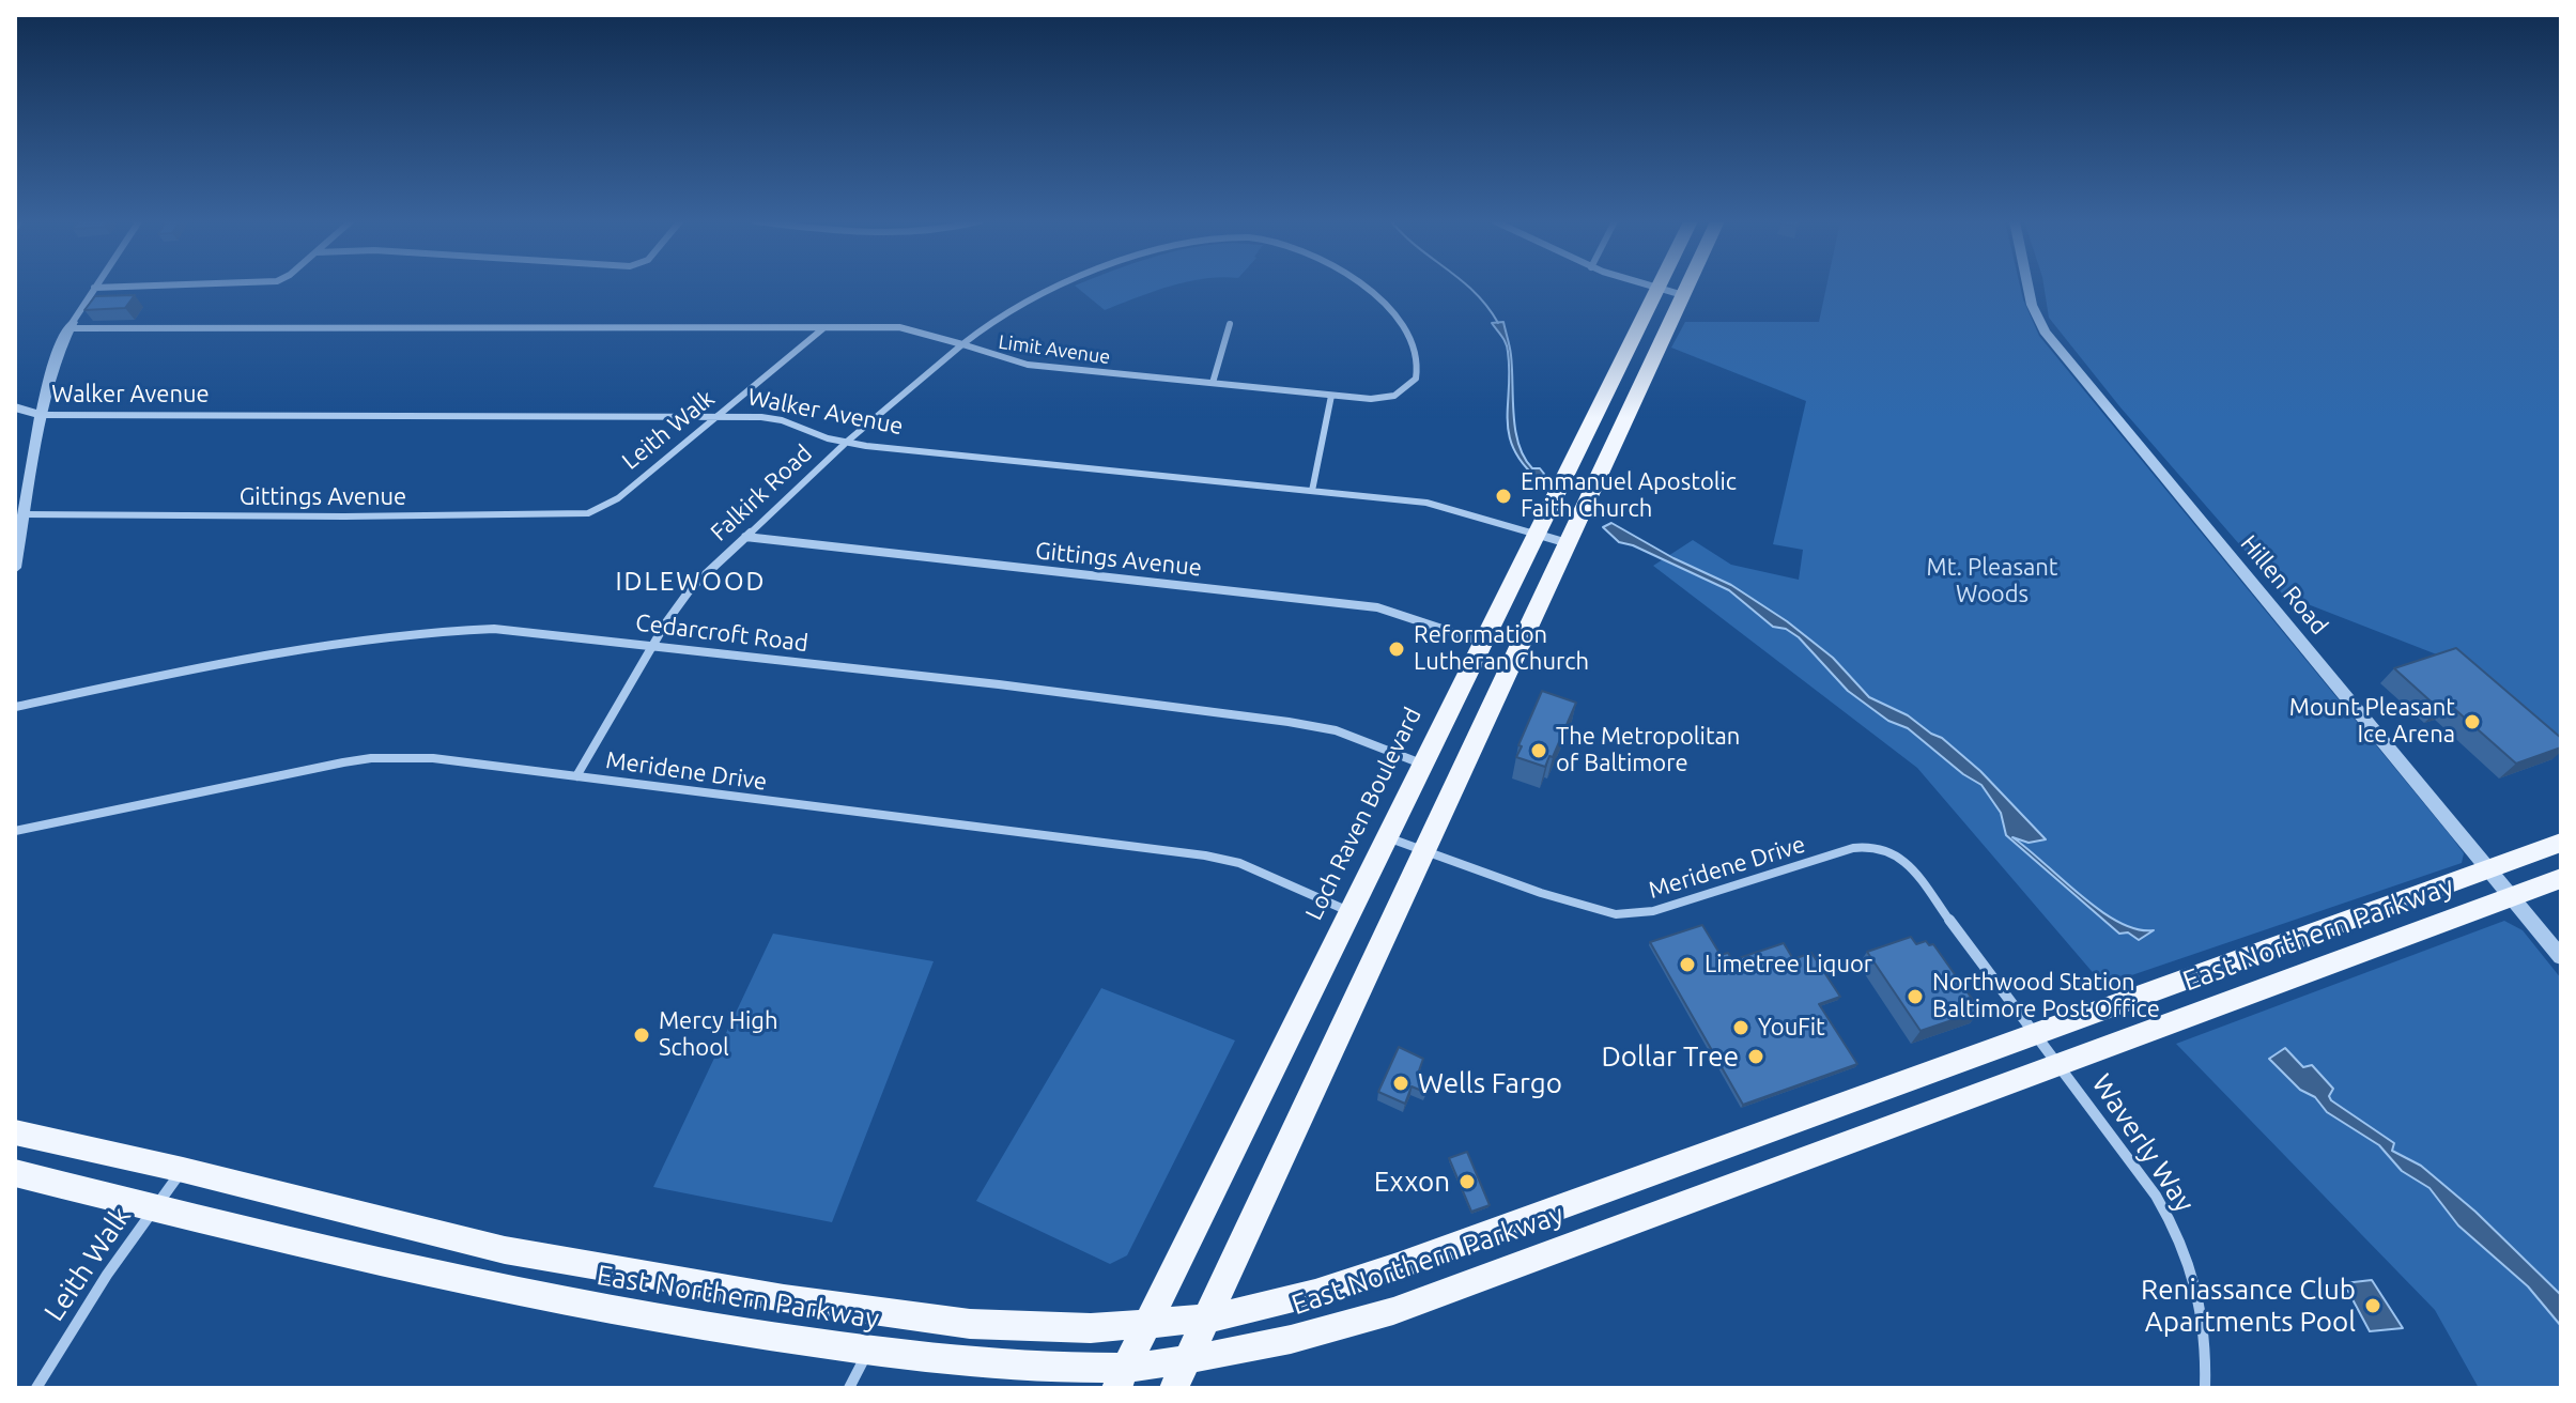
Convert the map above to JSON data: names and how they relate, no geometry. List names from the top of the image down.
{
  "streets": {
    "main road": ["Loch Raven Boulevard", "East Northern Parkway"],
    "street": [
      "Limit Avenue",
      "Walker Avenue",
      "Leith Walk",
      "Falkirk Road",
      "Gittings Avenue",
      "Hillen Road",
      "Cedarcroft Road",
      "Meridene Drive",
      "Waverly Way"
    ]
  },
  "crossings": [
    ["Limit Avenue", "Leith Walk"],
    ["Limit Avenue", "Falkirk Road"],
    ["Walker Avenue", "Leith Walk"],
    ["Walker Avenue", "Falkirk Road"],
    ["Walker Avenue", "Loch Raven Boulevard"],
    ["Leith Walk", "Gittings Avenue"],
    ["Leith Walk", "East Northern Parkway"],
    ["Falkirk Road", "Gittings Avenue"],
    ["Falkirk Road", "Cedarcroft Road"],
    ["Falkirk Road", "Meridene Drive"],
    ["Gittings Avenue", "Loch Raven Boulevard"],
    ["Hillen Road", "East Northern Parkway"],
    ["Cedarcroft Road", "Loch Raven Boulevard"],
    ["Meridene Drive", "Loch Raven Boulevard"],
    ["Meridene Drive", "Waverly Way"],
    ["Loch Raven Boulevard", "East Northern Parkway"],
    ["East Northern Parkway", "Waverly Way"]
  ],
  "districts": ["IDLEWOOD"],
  "parks": ["Mt. Pleasant Woods"],
  "places": [
    "Emmanuel Apostolic Faith Church",
    "Reformation Lutheran Church",
    "Mount Pleasant Ice Arena",
    "The Metropolitan of Baltimore",
    "Limetree Liquor",
    "Northwood Station Baltimore Post Office",
    "YouFit",
    "Mercy High School",
    "Dollar Tree",
    "Wells Fargo",
    "Exxon",
    "Reniassance Club Apartments Pool"
  ]
}
